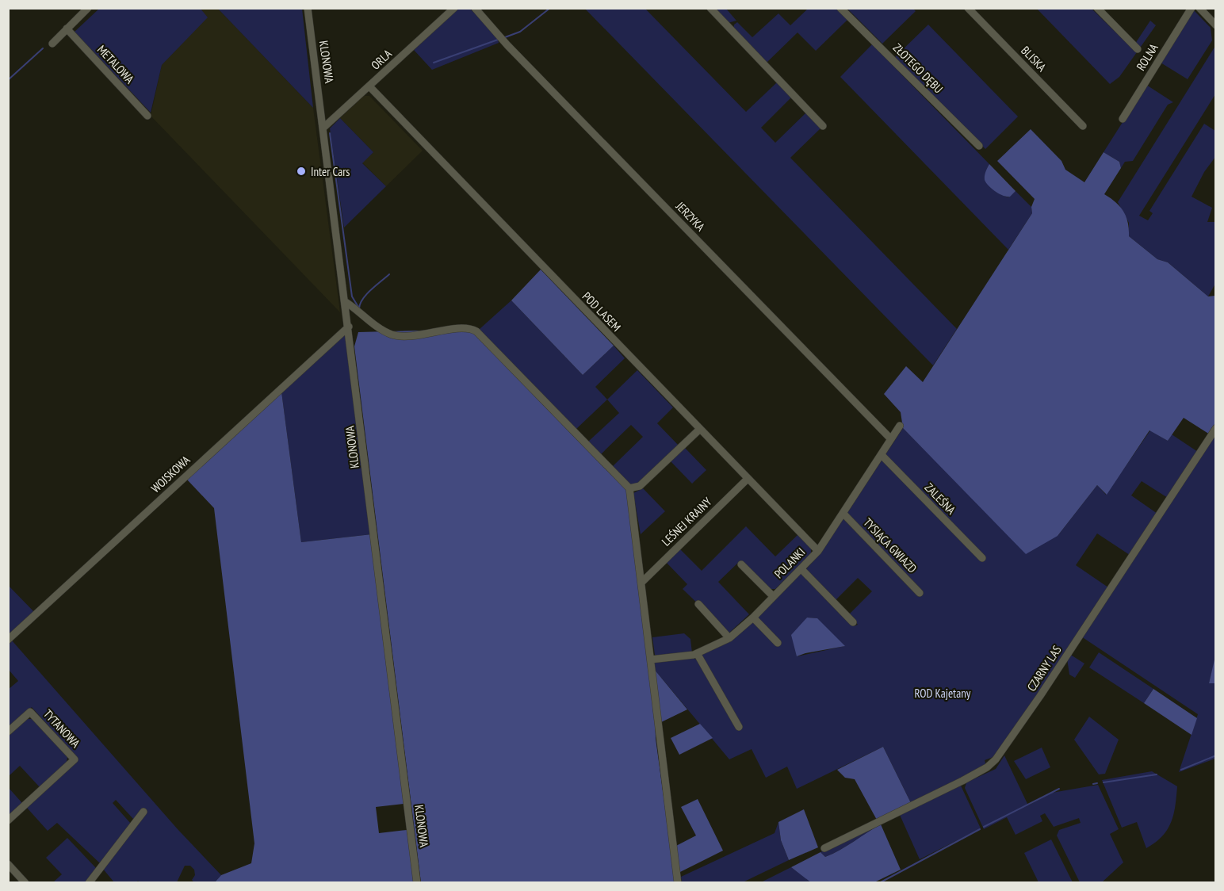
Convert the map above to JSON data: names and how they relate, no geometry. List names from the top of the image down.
{
  "streets": {
    "street": [
      "ROLNA",
      "BLISKA",
      "ORLA",
      "KLONOWA",
      "METALOWA",
      "ZŁOTEGO DĘBU",
      "JERZYKA",
      "POD LASEM",
      "WOJSKOWA",
      "ZALEŚNA",
      "LEŚNEJ KRAINY",
      "TYSIĄCA GWIAZD",
      "POLANKI",
      "CZARNY LAS",
      "TYTANOWA"
    ]
  },
  "crossings": [
    ["ORLA", "KLONOWA"],
    ["ORLA", "POD LASEM"],
    ["KLONOWA", "WOJSKOWA"],
    ["JERZYKA", "POLANKI"],
    ["POD LASEM", "LEŚNEJ KRAINY"],
    ["POD LASEM", "POLANKI"],
    ["ZALEŚNA", "POLANKI"],
    ["TYSIĄCA GWIAZD", "POLANKI"]
  ],
  "parks": ["ROD Kajetany"],
  "places": ["Inter Cars"]
}
